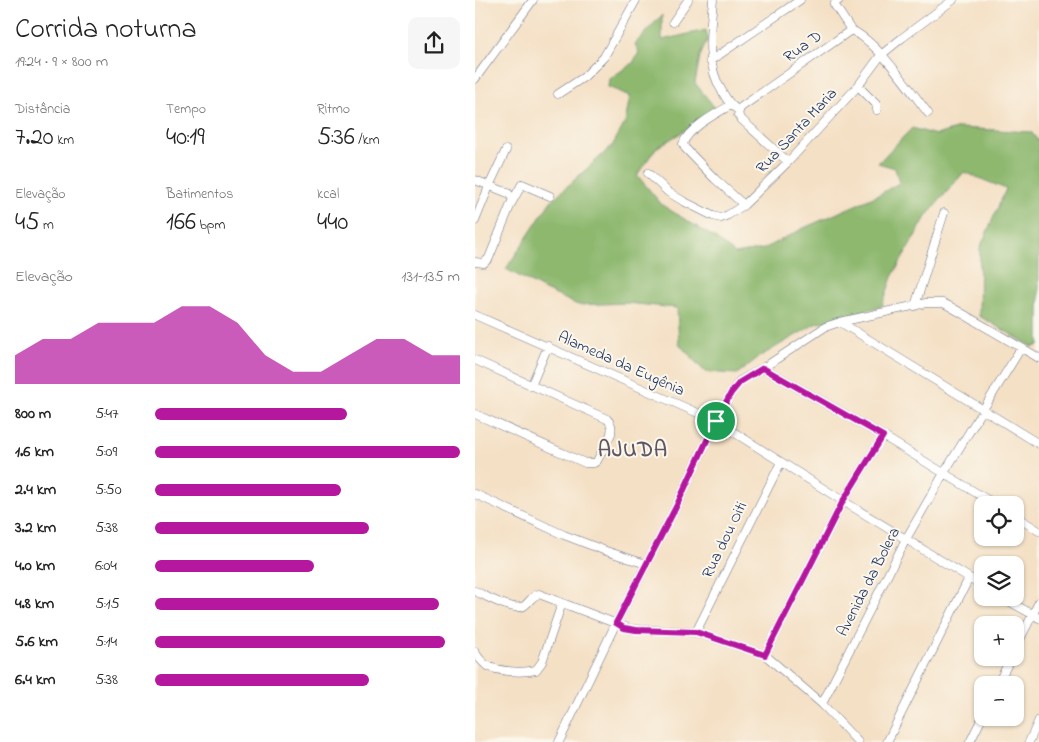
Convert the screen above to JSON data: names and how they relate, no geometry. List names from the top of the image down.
{
  "streets": {
    "street": [
      "Rua D",
      "Rua Santa Maria",
      "Alameda da Eugênia",
      "Rua dou Oiti",
      "Avenida da Bolera"
    ]
  },
  "crossings": [
    ["Alameda da Eugênia", "Rua dou Oiti"],
    ["Alameda da Eugênia", "Avenida da Bolera"]
  ],
  "districts": ["AJUDA"],
  "page": {
    "heading": ["Corrida noturna", "19:24 · 9 × 800 m"],
    "stats": [
      ["Distância", "7.20 km"],
      ["Tempo", "40:19"],
      ["Ritmo", "5:36 /km"],
      ["Elevação", "45 m"],
      ["Batimentos", "166 bpm"],
      ["kcal", "440"]
    ],
    "chart": ["Elevação", "131–135 m"],
    "list": [
      {
        "name": "800 m",
        "note": "5:47"
      },
      {
        "name": "1.6 km",
        "note": "5:09"
      },
      {
        "name": "2.4 km",
        "note": "5:50"
      },
      {
        "name": "3.2 km",
        "note": "5:38"
      },
      {
        "name": "4.0 km",
        "note": "6:04"
      },
      {
        "name": "4.8 km",
        "note": "5:15"
      },
      {
        "name": "5.6 km",
        "note": "5:14"
      },
      {
        "name": "6.4 km",
        "note": "5:38"
      }
    ],
    "map_buttons": ["+", "−"]
  }
}
